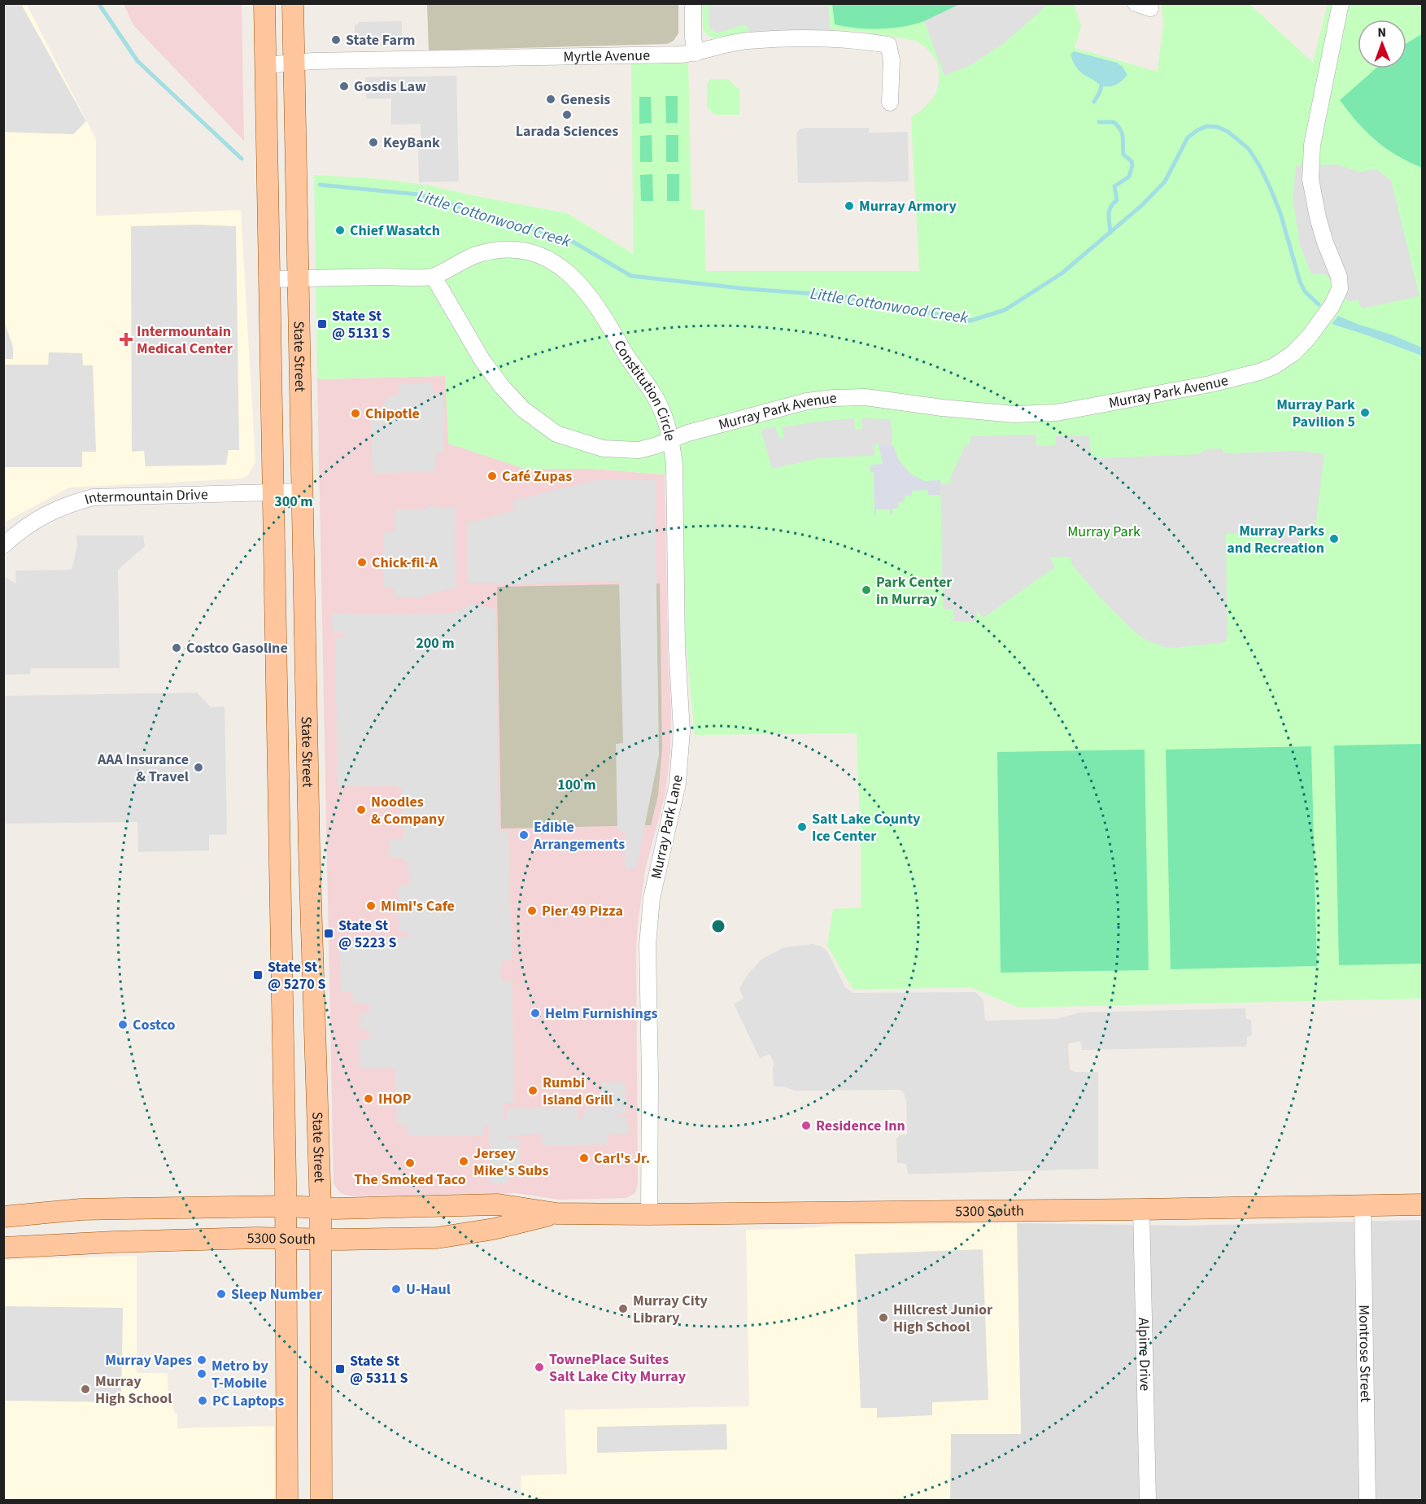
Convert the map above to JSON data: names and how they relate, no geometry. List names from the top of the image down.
{
  "streets": {
    "main road": ["State Street", "5300 South"],
    "street": [
      "Myrtle Avenue",
      "Constitution Circle",
      "Murray Park Avenue",
      "Intermountain Drive",
      "Murray Park Lane",
      "Montrose Street",
      "Alpine Drive"
    ]
  },
  "crossings": [
    ["Myrtle Avenue", "State Street"],
    ["State Street", "Constitution Circle"],
    ["State Street", "Intermountain Drive"],
    ["State Street", "5300 South"],
    ["Constitution Circle", "Murray Park Avenue"],
    ["Constitution Circle", "Murray Park Lane"],
    ["Murray Park Avenue", "Murray Park Lane"],
    ["Murray Park Lane", "5300 South"],
    ["5300 South", "Montrose Street"],
    ["5300 South", "Alpine Drive"]
  ],
  "water": ["Little Cottonwood Creek"],
  "parks": ["Murray Park"],
  "places": {
    "other": [
      "State Farm",
      "Gosdis Law",
      "Genesis",
      "Larada Sciences",
      "KeyBank",
      "Murray Armory",
      "Chief Wasatch",
      "Murray Park Pavilion 5",
      "Chipotle",
      "Café Zupas",
      "Murray Parks and Recreation",
      "Chick-fil-A",
      "Park Center in Murray",
      "Costco Gasoline",
      "AAA Insurance & Travel",
      "Noodles & Company",
      "Salt Lake County Ice Center",
      "Edible Arrangements",
      "Mimi's Cafe",
      "Pier 49 Pizza",
      "Helm Furnishings",
      "Costco",
      "Rumbi Island Grill",
      "IHOP",
      "Residence Inn",
      "Carl's Jr.",
      "Jersey Mike's Subs",
      "The Smoked Taco",
      "U-Haul",
      "Sleep Number",
      "Murray City Library",
      "Hillcrest Junior High School",
      "Murray Vapes",
      "TownePlace Suites Salt Lake City Murray",
      "Metro by T-Mobile",
      "Murray High School",
      "PC Laptops"
    ],
    "transit": [
      "State St @ 5131 S",
      "State St @ 5223 S",
      "State St @ 5270 S",
      "State St @ 5311 S"
    ],
    "health": ["Intermountain Medical Center"]
  },
  "north": "top",
  "rings": ["300 m", "200 m", "100 m"]
}
